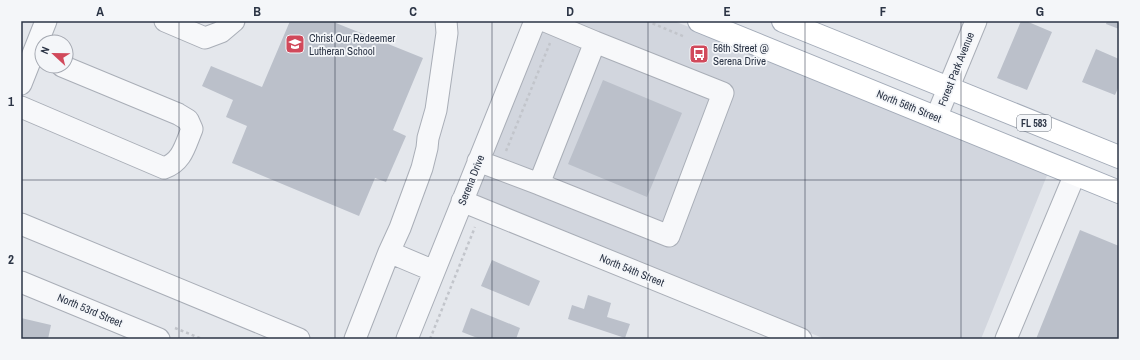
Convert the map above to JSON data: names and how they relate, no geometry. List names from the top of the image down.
{
  "streets": {
    "main road": ["North 56th Street", "FL 583"],
    "street": [
      "Forest Park Avenue",
      "Serena Drive",
      "North 54th Street",
      "North 53rd Street"
    ]
  },
  "crossings": [
    ["Forest Park Avenue", "North 56th Street"],
    ["Forest Park Avenue", "FL 583"],
    ["Serena Drive", "North 54th Street"]
  ],
  "places": {
    "school or university": ["Christ Our Redeemer Lutheran School"],
    "bus stop": ["56th Street @ Serena Drive"]
  },
  "north": "left",
  "grid": {
    "columns": [
      "A",
      "B",
      "C",
      "D",
      "E",
      "F",
      "G"
    ],
    "rows": ["1", "2"]
  }
}
